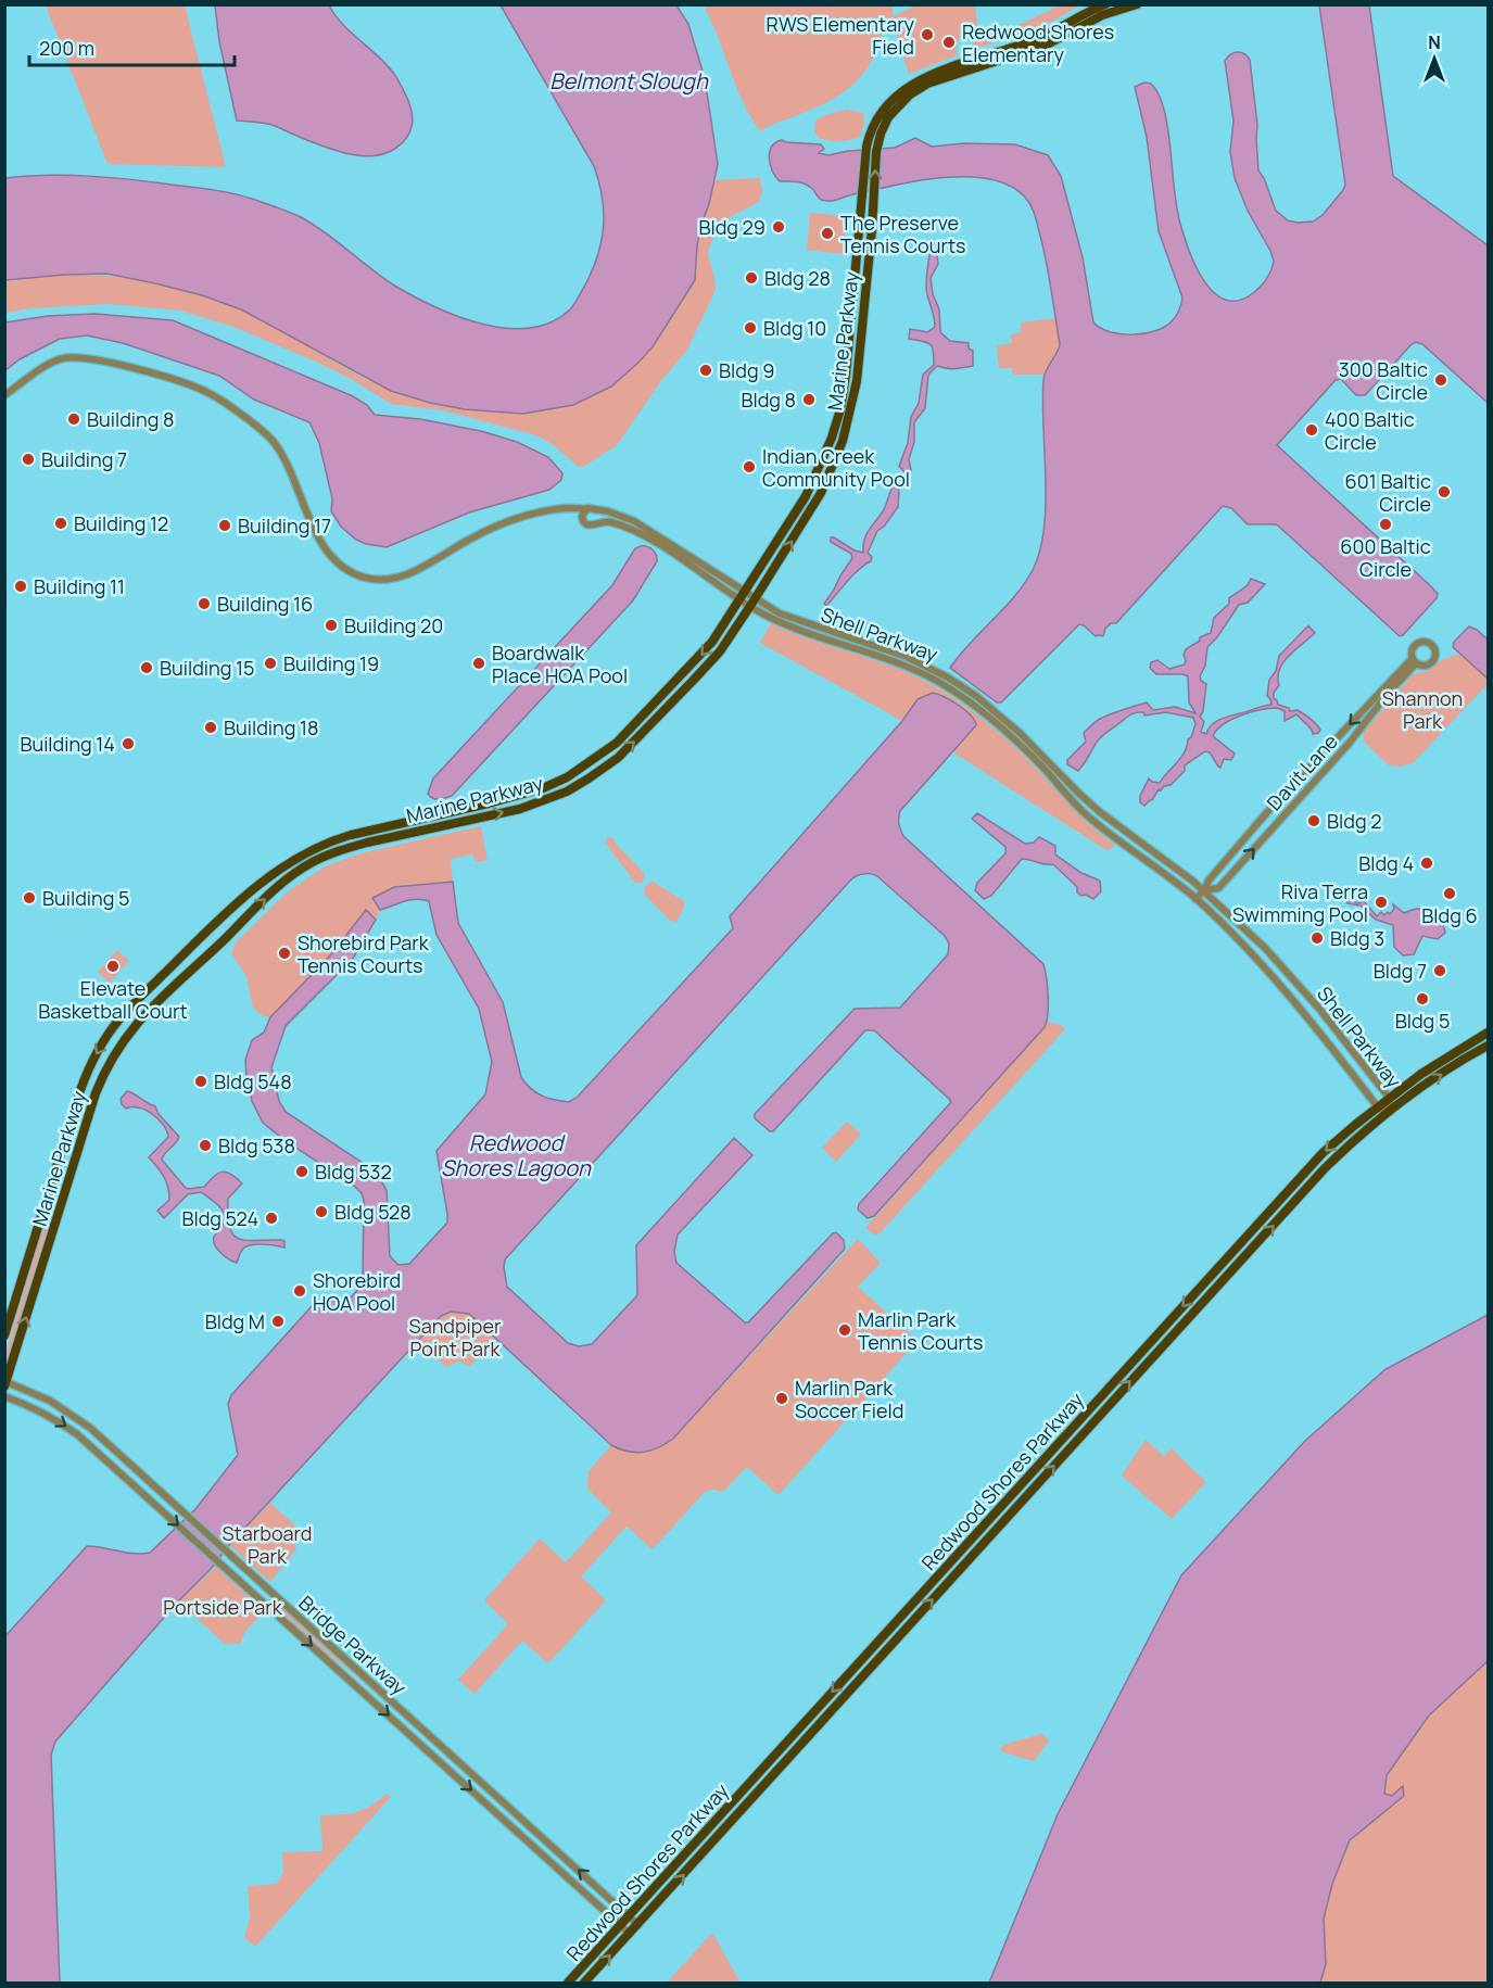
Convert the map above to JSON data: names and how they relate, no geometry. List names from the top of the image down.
{
  "streets": {
    "main road": ["Marine Parkway", "Redwood Shores Parkway"],
    "street": ["Shell Parkway", "Davit Lane", "Bridge Parkway"]
  },
  "crossings": [
    ["Marine Parkway", "Shell Parkway"],
    ["Marine Parkway", "Bridge Parkway"],
    ["Shell Parkway", "Davit Lane"],
    ["Shell Parkway", "Redwood Shores Parkway"],
    ["Redwood Shores Parkway", "Bridge Parkway"]
  ],
  "water": ["Belmont Slough", "Redwood Shores Lagoon"],
  "parks": [
    "Shannon Park",
    "Sandpiper Point Park",
    "Starboard Park",
    "Portside Park"
  ],
  "places": [
    "RWS Elementary Field",
    "Redwood Shores Elementary",
    "Bldg 29",
    "The Preserve Tennis Courts",
    "Bldg 28",
    "Bldg 10",
    "Bldg 9",
    "300 Baltic Circle",
    "Bldg 8",
    "Building 8",
    "400 Baltic Circle",
    "Building 7",
    "Indian Creek Community Pool",
    "601 Baltic Circle",
    "Building 12",
    "600 Baltic Circle",
    "Building 17",
    "Building 11",
    "Building 16",
    "Building 20",
    "Building 19",
    "Boardwalk Place HOA Pool",
    "Building 15",
    "Building 18",
    "Building 14",
    "Bldg 2",
    "Bldg 4",
    "Bldg 6",
    "Building 5",
    "Riva Terra Swimming Pool",
    "Bldg 3",
    "Shorebird Park Tennis Courts",
    "Elevate Basketball Court",
    "Bldg 7",
    "Bldg 5",
    "Bldg 548",
    "Bldg 538",
    "Bldg 532",
    "Bldg 528",
    "Bldg 524",
    "Shorebird HOA Pool",
    "Bldg M",
    "Marlin Park Tennis Courts",
    "Marlin Park Soccer Field"
  ],
  "scale_bar": "200 m",
  "north": "top"
}
